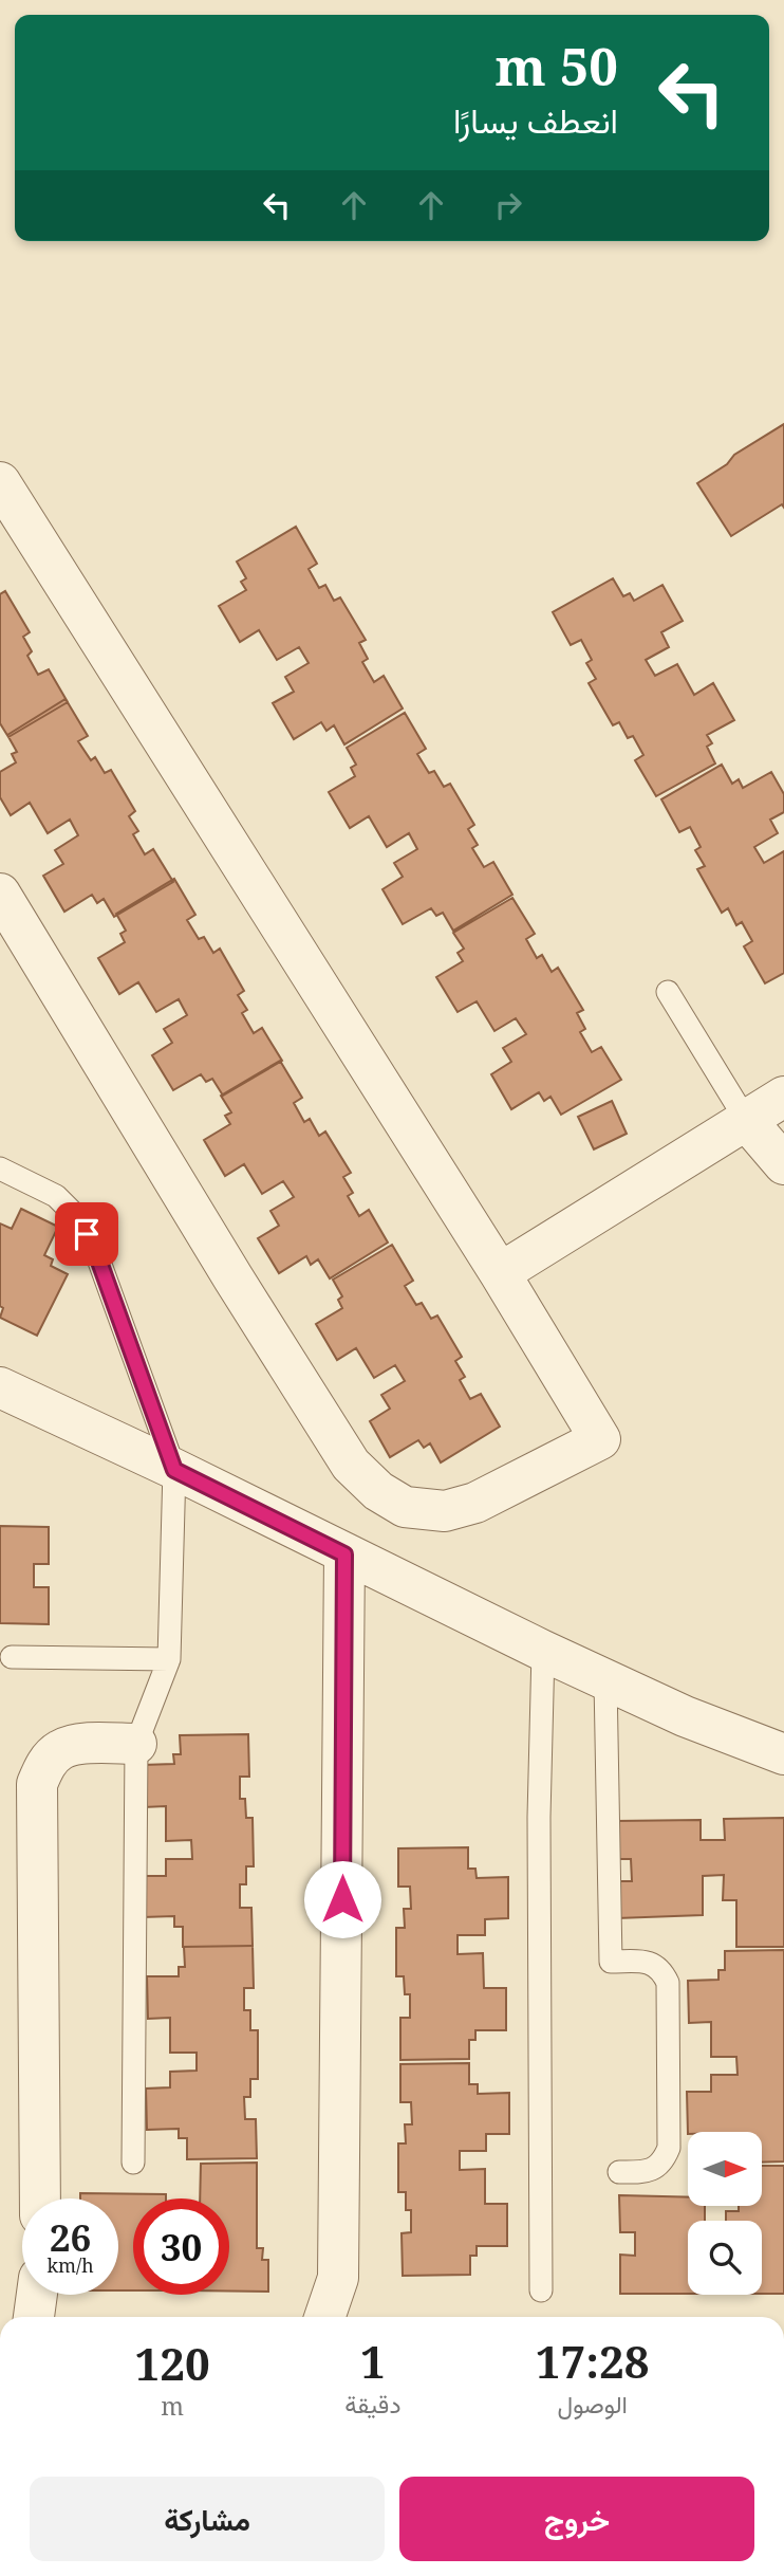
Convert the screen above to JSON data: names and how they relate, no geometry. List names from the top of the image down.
{
  "north": "right",
  "page": {
    "turn": ["50 m", "انعطف يسارًا"],
    "speed": "26 km/h",
    "limit": "30",
    "eta": [
      "17:28",
      "الوصول",
      "1",
      "دقيقة",
      "120",
      "m"
    ],
    "buttons": ["خروج", "مشاركة"]
  }
}
